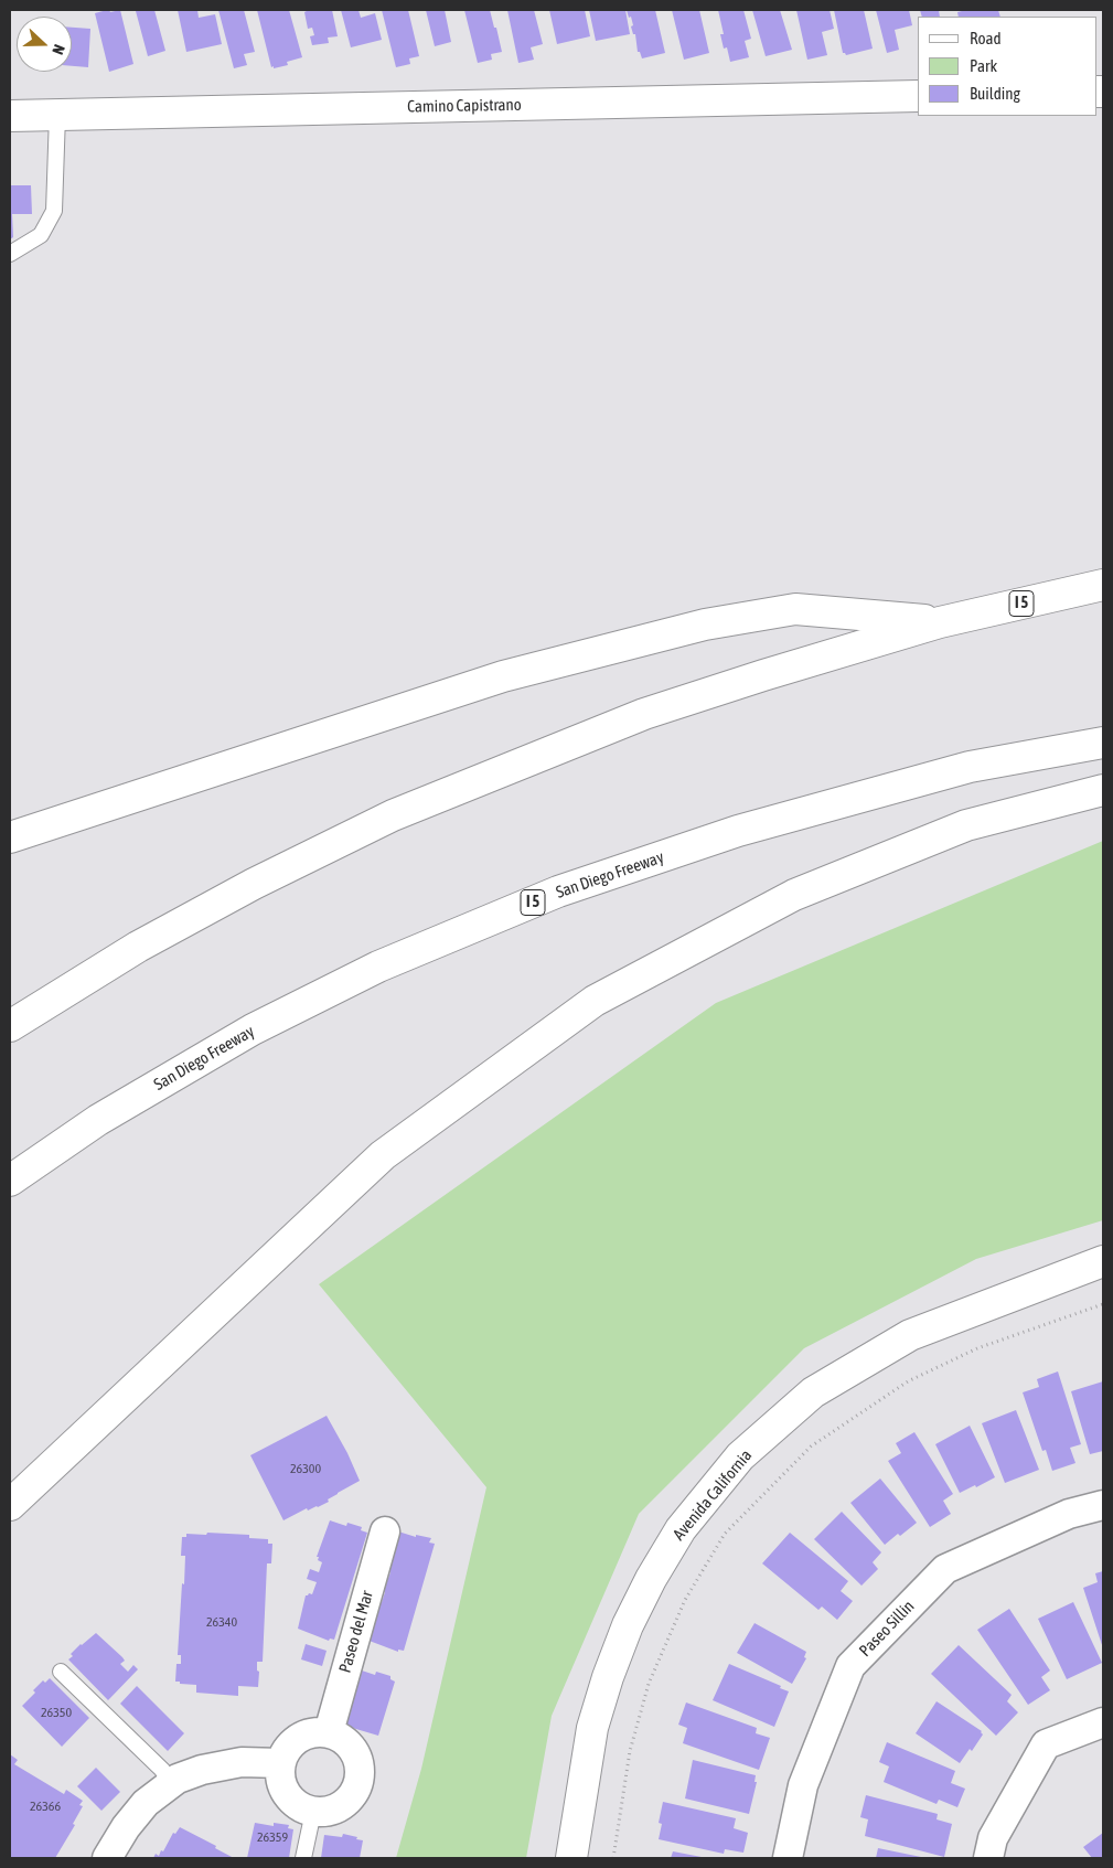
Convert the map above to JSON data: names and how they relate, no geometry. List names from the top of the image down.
{
  "streets": {
    "main road": [
      "Camino Capistrano",
      "I 5",
      "San Diego Freeway",
      "Avenida California"
    ],
    "street": ["Paseo Sillin", "Paseo del Mar"]
  },
  "house_numbers": [
    "26300",
    "26340",
    "26350",
    "26366",
    "26359"
  ],
  "legend": ["Road", "Park", "Building"],
  "north": "right"
}
